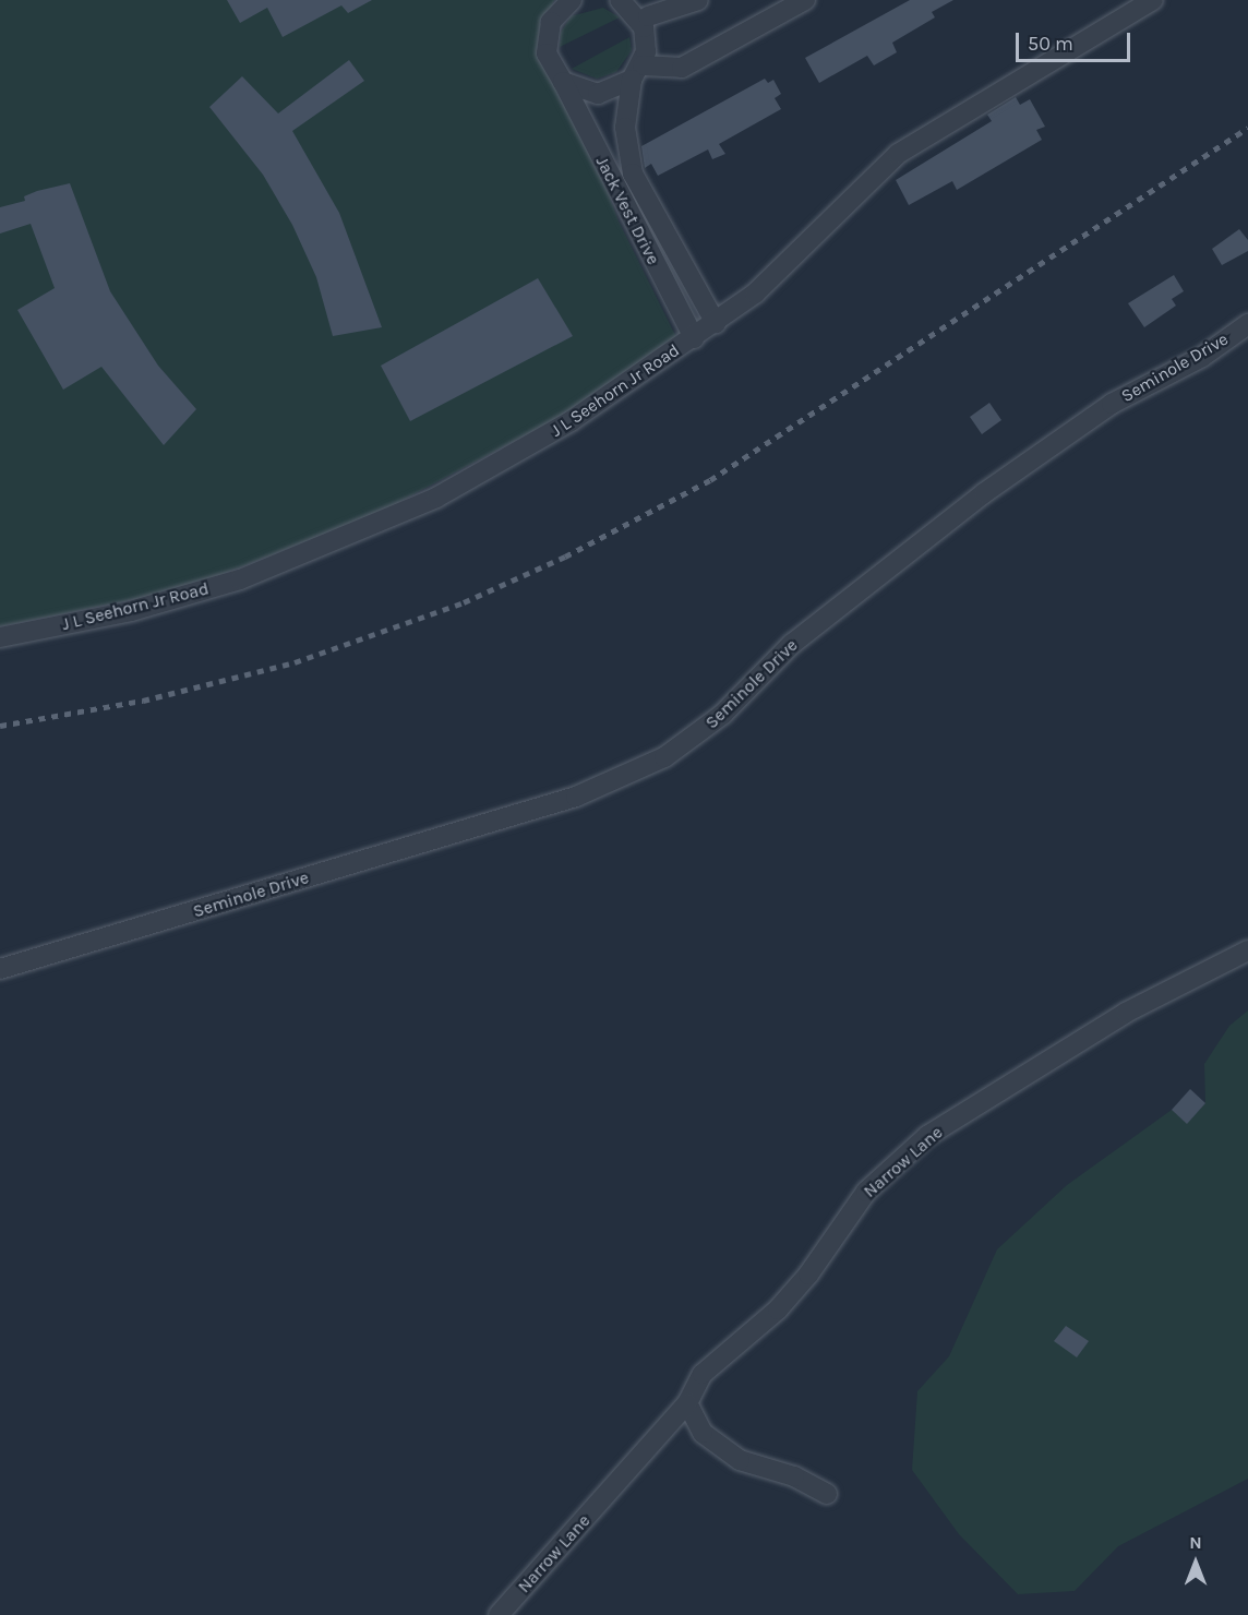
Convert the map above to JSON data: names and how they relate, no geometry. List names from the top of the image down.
{
  "streets": {
    "street": [
      "Jack Vest Drive",
      "Seminole Drive",
      "J L Seehorn Jr Road",
      "Narrow Lane"
    ]
  },
  "crossings": [
    ["Jack Vest Drive", "J L Seehorn Jr Road"]
  ],
  "scale_bar": "50 m",
  "north": "top"
}
